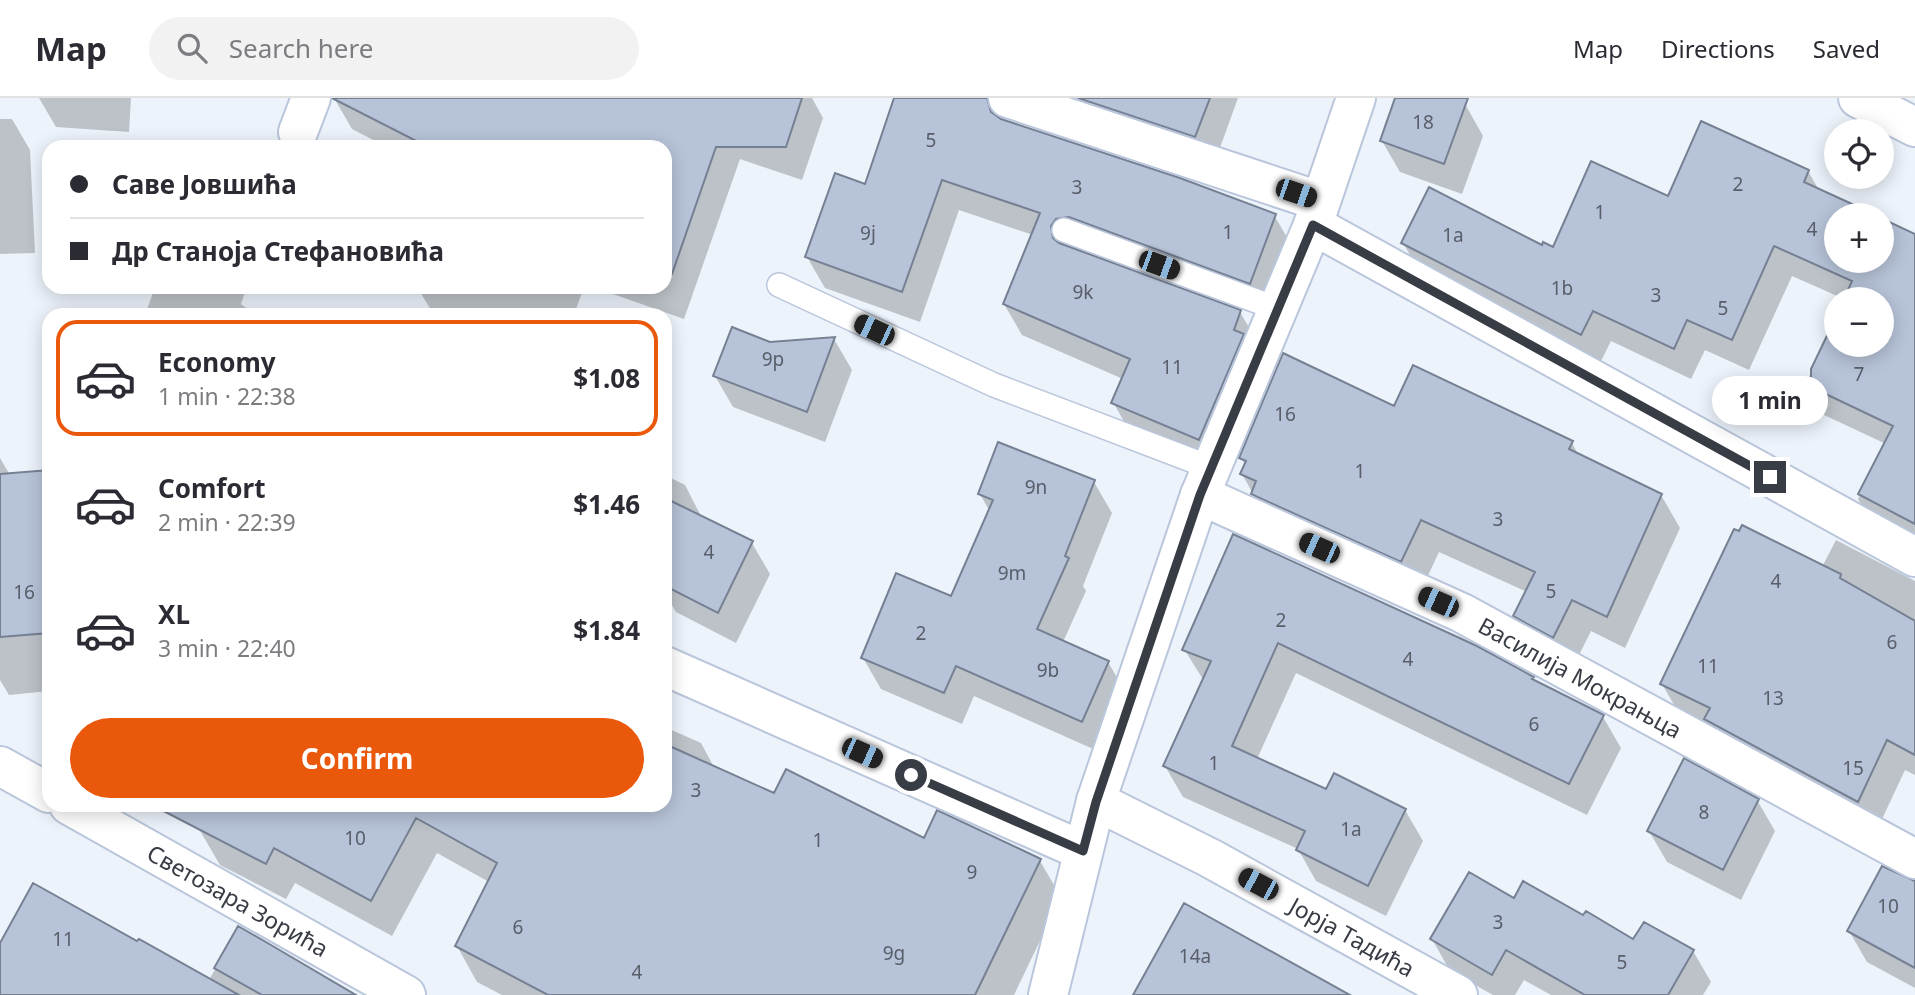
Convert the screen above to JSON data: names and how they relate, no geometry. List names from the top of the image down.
{
  "streets": {
    "street": ["Василија Мокрањца", "Светозара Зорића", "Јорја Тадића"]
  },
  "house_numbers": [
    "18",
    "5",
    "2",
    "3",
    "1",
    "4",
    "1",
    "9j",
    "1a",
    "1b",
    "9k",
    "3",
    "5",
    "9p",
    "11",
    "7",
    "16",
    "1",
    "9n",
    "3",
    "4",
    "9m",
    "4",
    "5",
    "16",
    "2",
    "2",
    "6",
    "4",
    "11",
    "9b",
    "13",
    "6",
    "1",
    "15",
    "3",
    "8",
    "1a",
    "10",
    "1",
    "9",
    "10",
    "3",
    "6",
    "11",
    "9g",
    "14a",
    "5",
    "4"
  ],
  "page": {
    "header": "Map",
    "search": "Search here",
    "nav": ["Map", "Directions", "Saved"],
    "map_buttons": ["+", "−"],
    "banner": ["Саве Јовшића", "Др Станоја Стефановића"],
    "list": [
      {
        "name": "Economy",
        "note": "1 min · 22:38",
        "value": "$1.08"
      },
      {
        "name": "Comfort",
        "note": "2 min · 22:39",
        "value": "$1.46"
      },
      {
        "name": "XL",
        "note": "3 min · 22:40",
        "value": "$1.84"
      }
    ],
    "bubble": "1 min",
    "buttons": "Confirm"
  }
}
